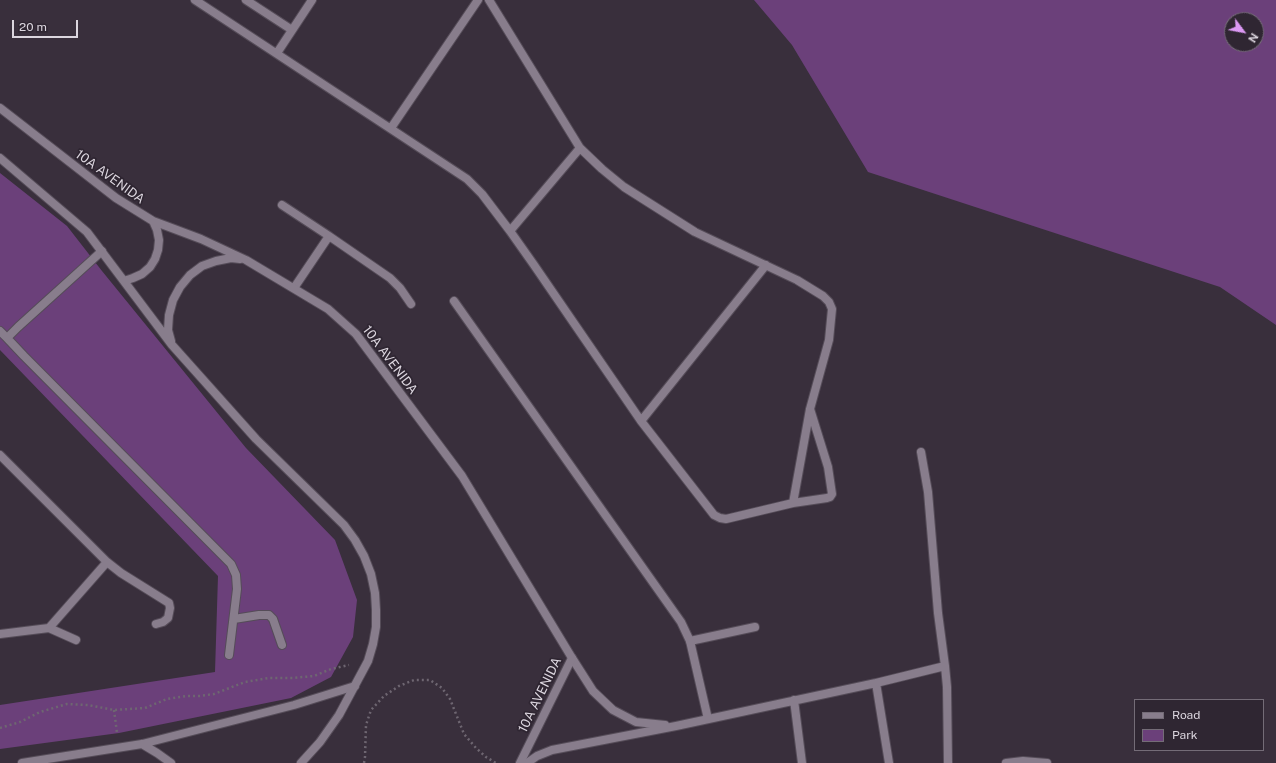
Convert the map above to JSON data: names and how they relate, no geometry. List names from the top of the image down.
{
  "streets": {
    "street": ["10A AVENIDA"]
  },
  "legend": ["Road", "Park"],
  "scale_bar": "20 m",
  "north": "bottom right"
}
